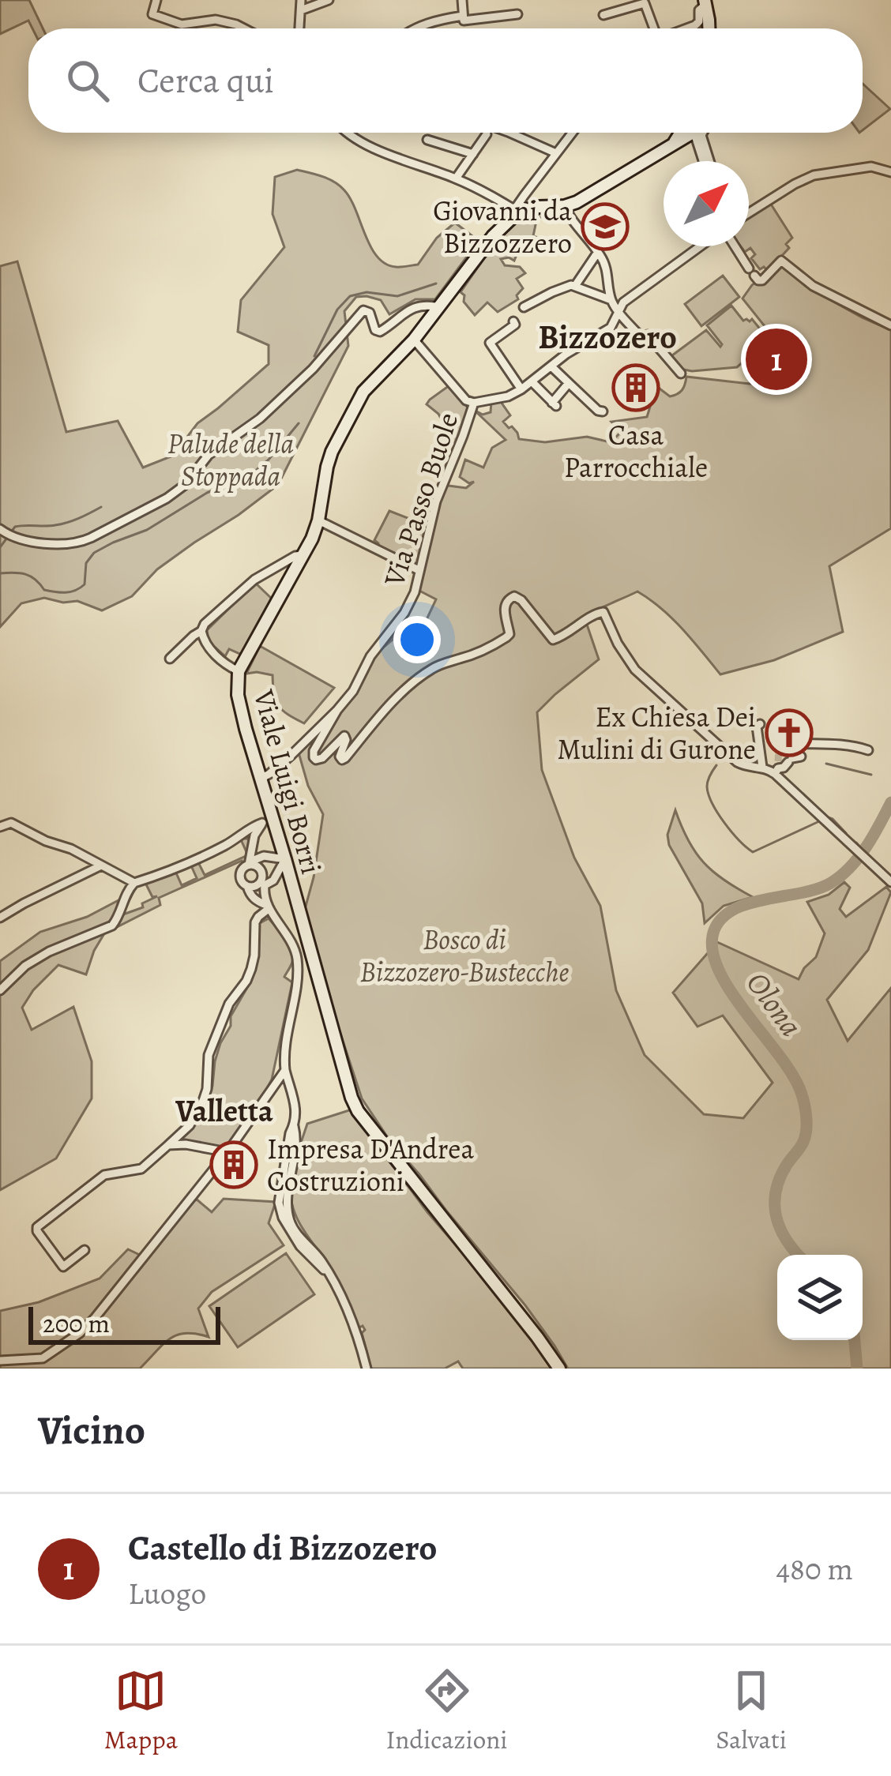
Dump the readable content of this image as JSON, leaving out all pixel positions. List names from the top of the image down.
{
  "streets": {
    "main road": ["Viale Luigi Borri"],
    "street": ["Via Passo Buole"]
  },
  "crossings": [
    ["Via Passo Buole", "Viale Luigi Borri"]
  ],
  "districts": ["Bizzozero", "Valletta"],
  "water": ["Olona"],
  "parks": ["Palude della Stoppada", "Bosco di Bizzozero-Bustecche"],
  "places": {
    "school or university": ["Giovanni da Bizzozzero"],
    "building": ["Casa Parrocchiale", "Impresa D'Andrea Costruzioni"],
    "church": ["Ex Chiesa Dei Mulini di Gurone"]
  },
  "scale_bar": "200 m",
  "north": "top right",
  "page": {
    "search": "Cerca qui",
    "pins": "1",
    "scale": "200 m",
    "heading": "Vicino",
    "list": [
      {
        "mark": "1",
        "name": "Castello di Bizzozero",
        "note": "Luogo",
        "value": "480 m"
      }
    ],
    "nav": ["Mappa", "Indicazioni", "Salvati"]
  }
}
